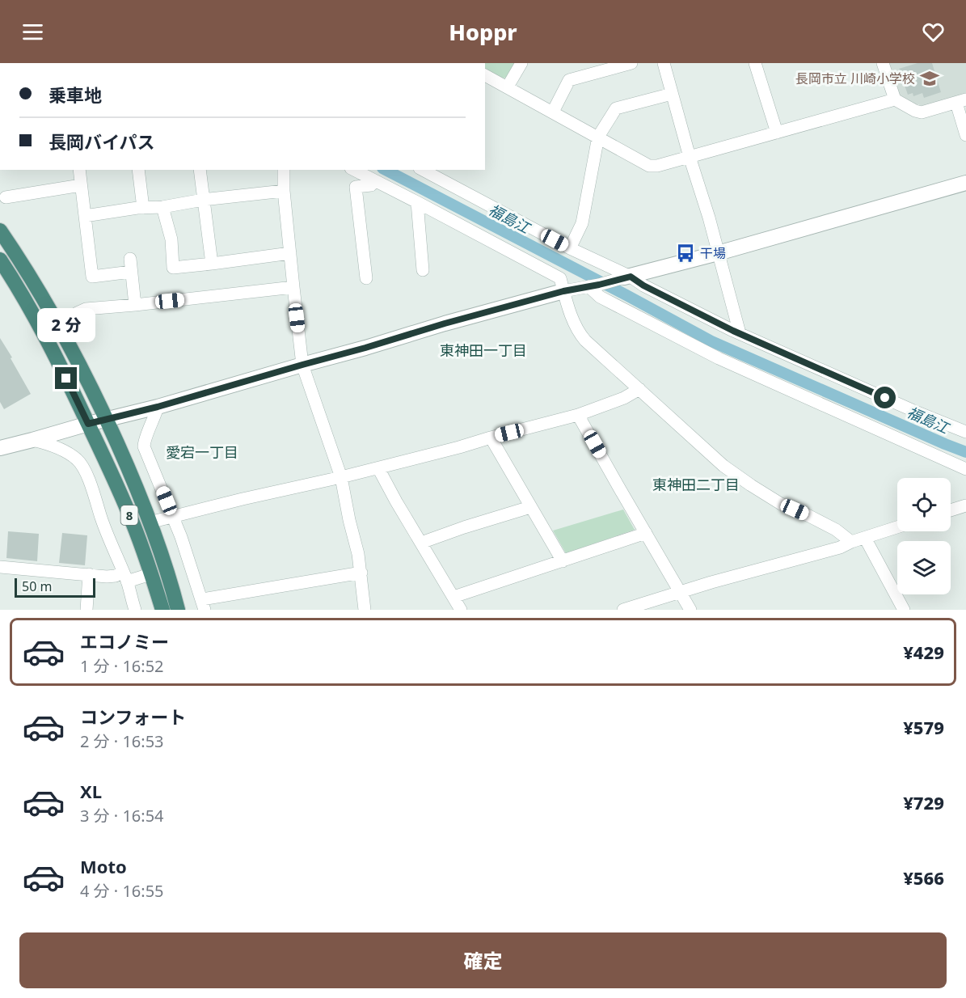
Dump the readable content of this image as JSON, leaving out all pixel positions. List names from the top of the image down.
{
  "streets": {
    "highway": ["8"]
  },
  "districts": ["東神田一丁目", "愛宕一丁目", "東神田二丁目"],
  "water": ["福島江"],
  "places": {
    "school or university": ["長岡市立 川崎小学校"],
    "bus stop": ["干場"]
  },
  "scale_bar": "50 m",
  "page": {
    "header": "Hoppr",
    "banner": ["乗車地", "長岡バイパス"],
    "bubble": "2 分",
    "scale": "50 m",
    "list": [
      {
        "name": "エコノミー",
        "note": "1 分 · 16:52",
        "value": "¥429"
      },
      {
        "name": "コンフォート",
        "note": "2 分 · 16:53",
        "value": "¥579"
      },
      {
        "name": "XL",
        "note": "3 分 · 16:54",
        "value": "¥729"
      },
      {
        "name": "Moto",
        "note": "4 分 · 16:55",
        "value": "¥566"
      }
    ],
    "buttons": "確定"
  }
}
